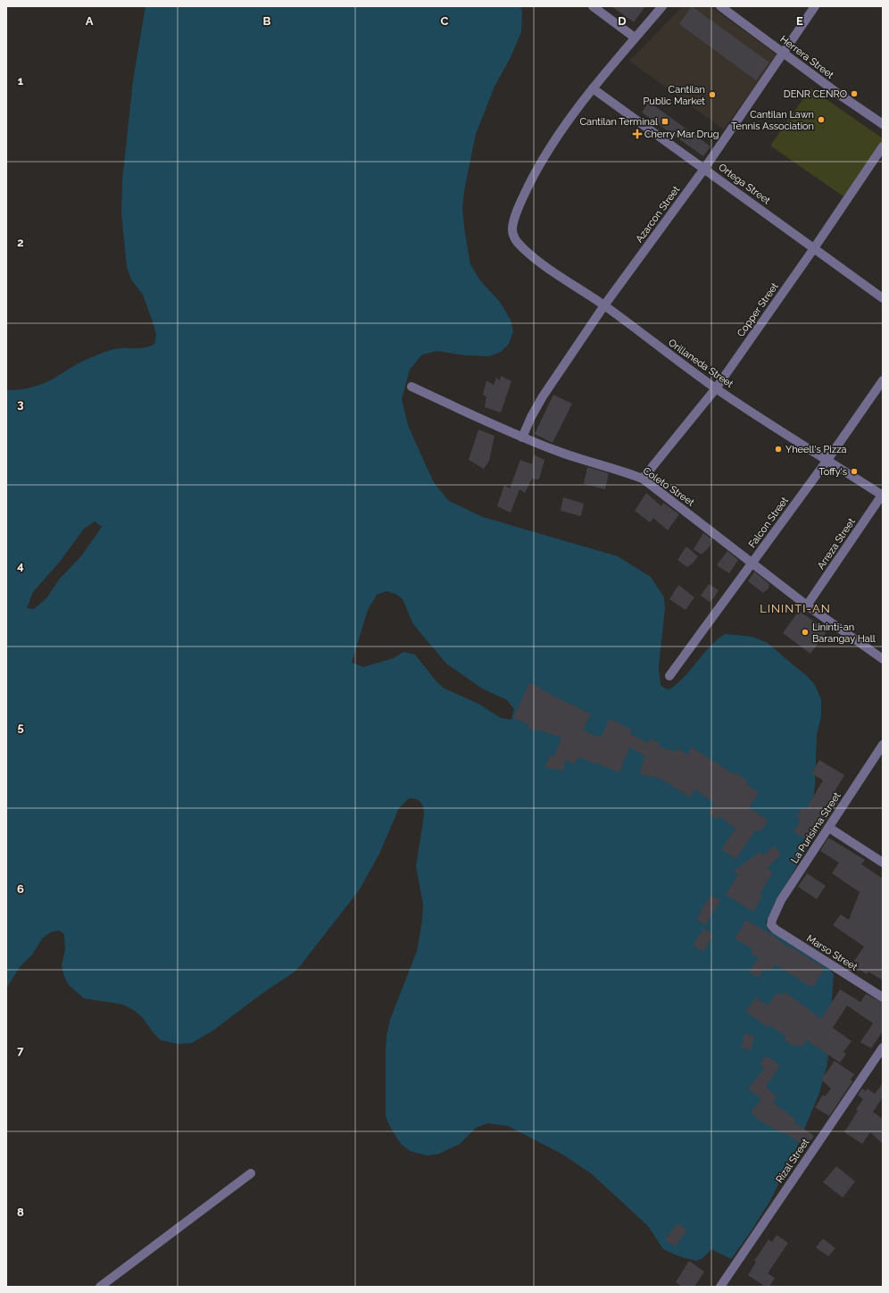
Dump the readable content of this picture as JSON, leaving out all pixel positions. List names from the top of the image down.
{
  "streets": {
    "street": [
      "Herrera Street",
      "Ortega Street",
      "Azarcon Street",
      "Copper Street",
      "Orillaneda Street",
      "Coleto Street",
      "Falcon Street",
      "Arreza Street",
      "La Purisima Street",
      "Marso Street",
      "Rizal Street"
    ]
  },
  "crossings": [
    ["Herrera Street", "Azarcon Street"],
    ["Ortega Street", "Azarcon Street"],
    ["Ortega Street", "Copper Street"],
    ["Ortega Street", "Orillaneda Street"],
    ["Azarcon Street", "Orillaneda Street"],
    ["Azarcon Street", "Coleto Street"],
    ["Copper Street", "Orillaneda Street"],
    ["Copper Street", "Coleto Street"],
    ["Orillaneda Street", "Falcon Street"],
    ["Orillaneda Street", "Arreza Street"],
    ["Coleto Street", "Falcon Street"],
    ["Coleto Street", "Arreza Street"],
    ["La Purisima Street", "Marso Street"]
  ],
  "districts": ["LININTI-AN"],
  "places": {
    "other": [
      "DENR CENRO",
      "Cantilan Public Market",
      "Cantilan Lawn Tennis Association",
      "Yheell's Pizza",
      "Toffy's",
      "Lininti-an Barangay Hall"
    ],
    "transit": ["Cantilan Terminal"],
    "health": ["Cherry Mar Drug"]
  },
  "grid": {
    "columns": [
      "A",
      "B",
      "C",
      "D",
      "E"
    ],
    "rows": [
      "1",
      "2",
      "3",
      "4",
      "5",
      "6",
      "7",
      "8"
    ]
  }
}
